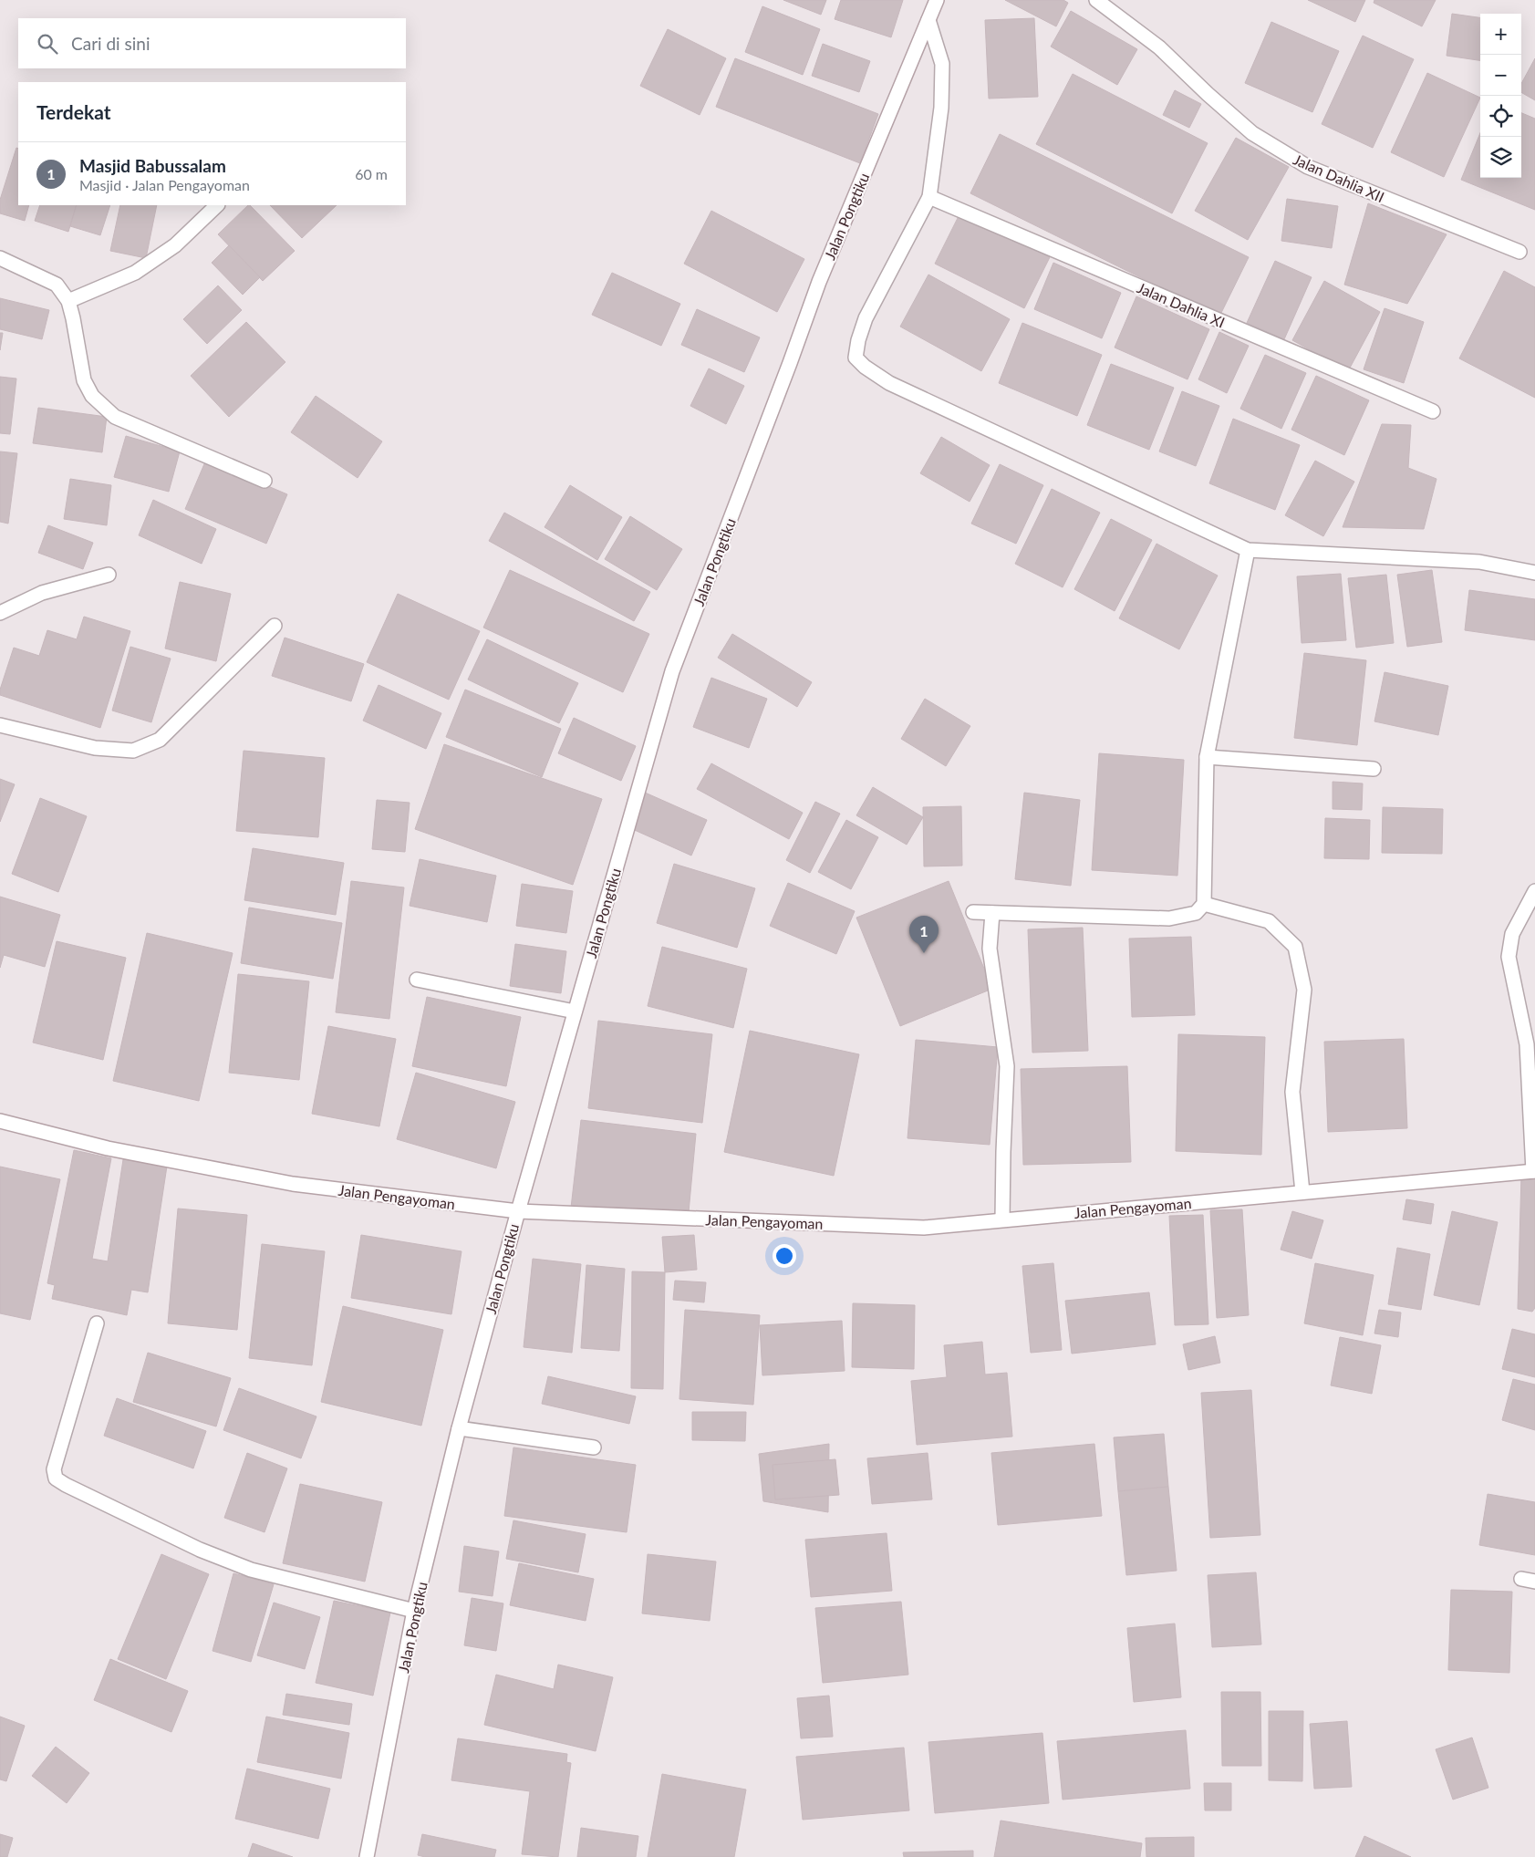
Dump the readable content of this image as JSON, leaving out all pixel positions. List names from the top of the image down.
{
  "streets": {
    "street": [
      "Jalan Dahlia XII",
      "Jalan Pongtiku",
      "Jalan Dahlia XI",
      "Jalan Pengayoman"
    ]
  },
  "crossings": [
    ["Jalan Pongtiku", "Jalan Pengayoman"]
  ],
  "page": {
    "map_buttons": ["+", "−"],
    "search": "Cari di sini",
    "heading": "Terdekat",
    "list": [
      {
        "mark": "1",
        "name": "Masjid Babussalam",
        "note": "Masjid · Jalan Pengayoman",
        "value": "60 m"
      }
    ],
    "pins": "1"
  }
}
